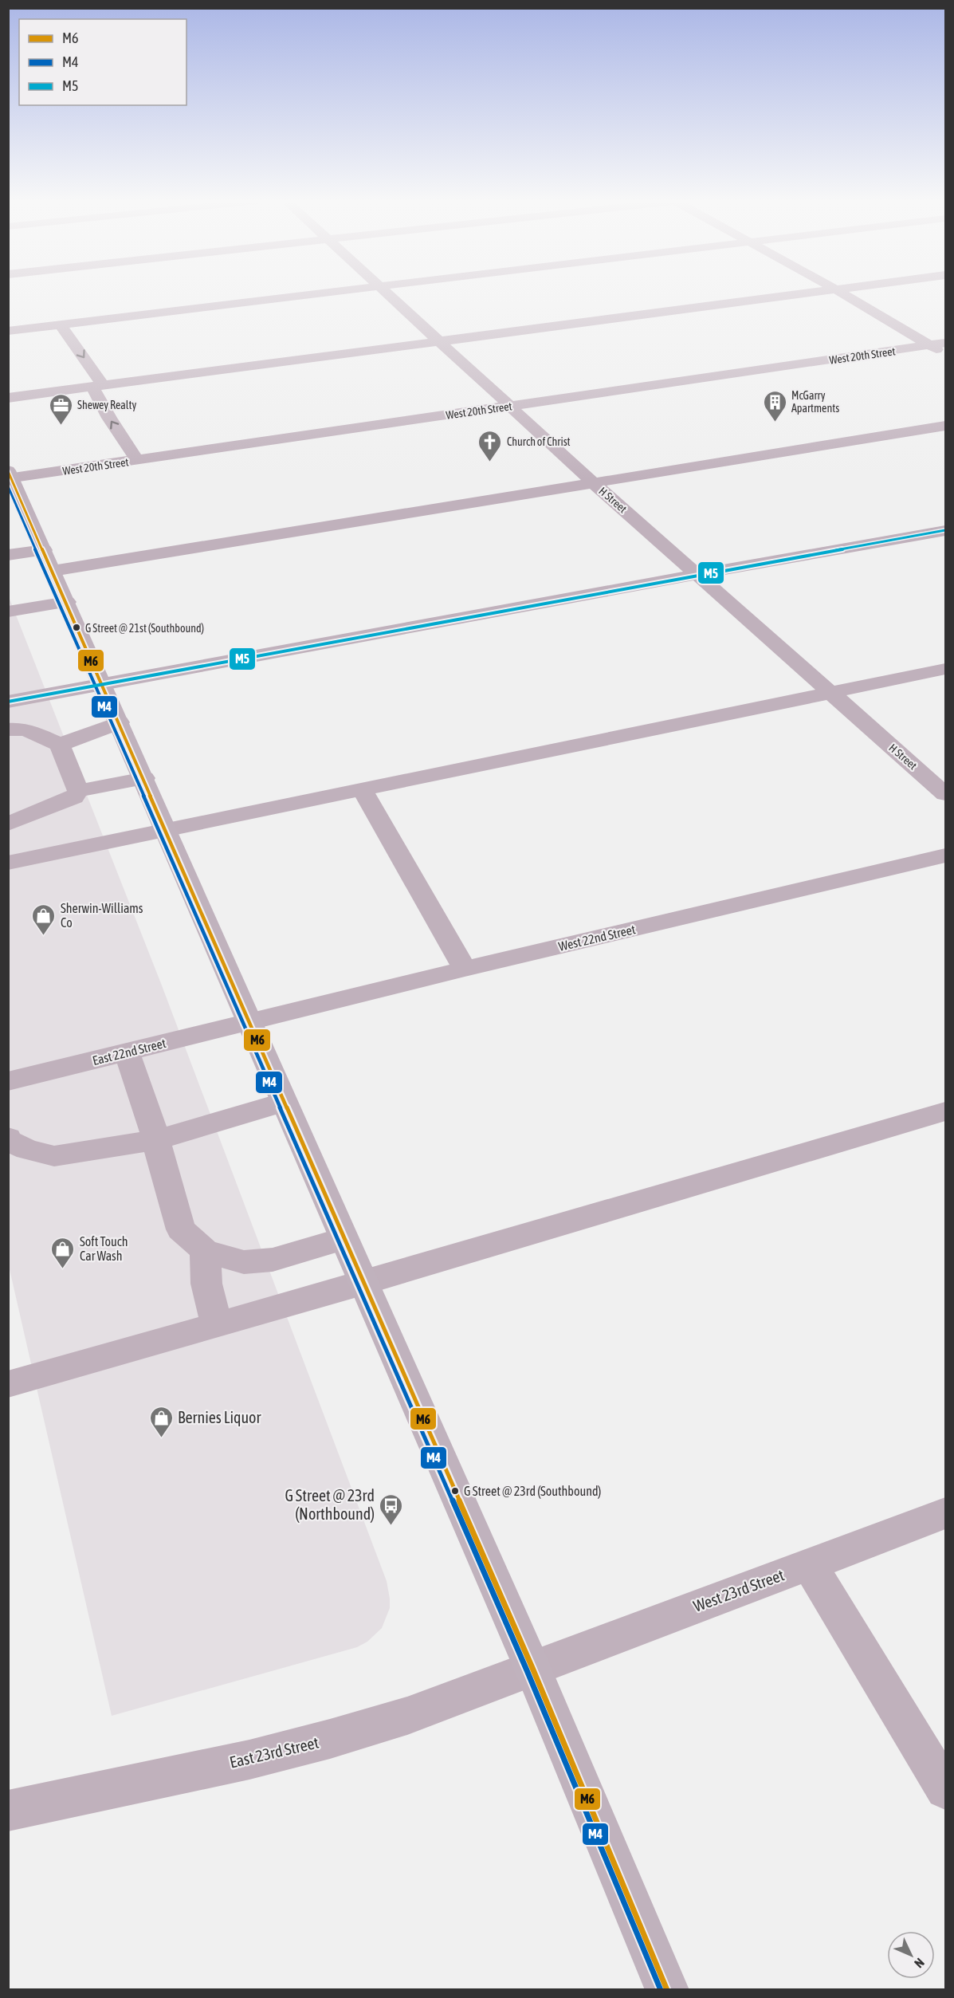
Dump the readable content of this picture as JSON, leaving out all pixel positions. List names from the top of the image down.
{
  "streets": {
    "street": [
      "West 20th Street",
      "H Street",
      "West 22nd Street",
      "East 22nd Street",
      "West 23rd Street",
      "East 23rd Street"
    ]
  },
  "crossings": [
    ["West 20th Street", "H Street"],
    ["West 22nd Street", "East 22nd Street"],
    ["West 23rd Street", "East 23rd Street"]
  ],
  "places": {
    "building": ["McGarry Apartments"],
    "office": ["Shewey Realty"],
    "church": ["Church of Christ"],
    "other": ["G Street @ 21st (Southbound)", "G Street @ 23rd (Southbound)"],
    "shop": ["Sherwin-Williams Co", "Soft Touch Car Wash", "Bernies Liquor"],
    "bus stop": ["G Street @ 23rd (Northbound)"]
  },
  "lines": ["transit line M6", "transit line M4", "transit line M5"],
  "legend": ["M6", "M4", "M5"],
  "north": "bottom right"
}
